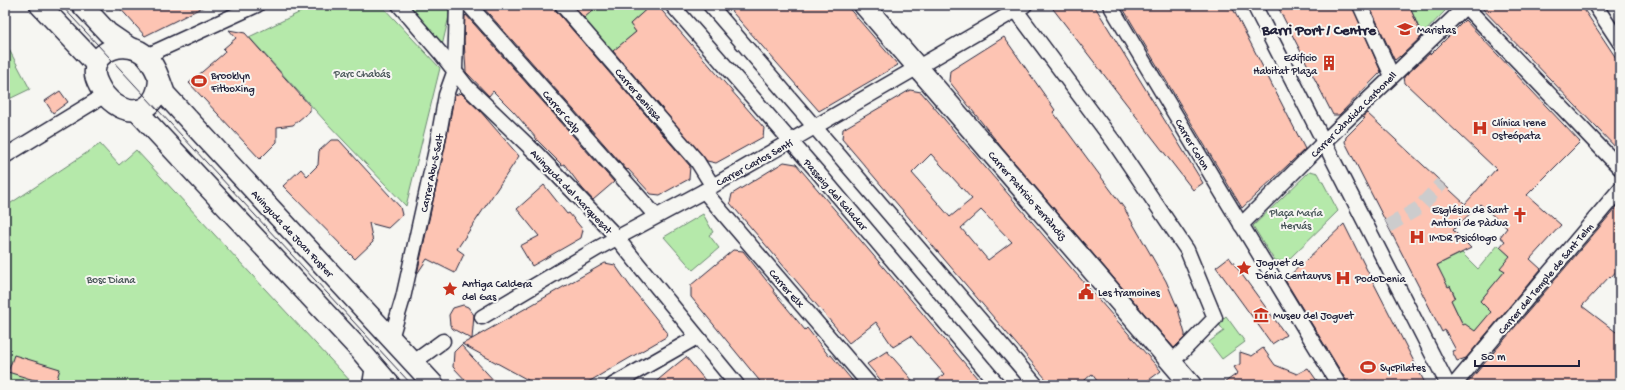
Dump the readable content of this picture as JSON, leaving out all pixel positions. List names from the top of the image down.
{
  "streets": {
    "main road": ["Carrer Patricio Ferràndiz", "Avinguda de Joan Fuster"],
    "street": [
      "Carrer Benissa",
      "Carrer Calp",
      "Carrer Càndida Carbonell",
      "Carrer Colon",
      "Carrer Carlos Sentí",
      "Carrer Abu-S-Salt",
      "Avinguda del Marquesat",
      "Passeig del Saladar",
      "Carrer del Temple de Sant Telm",
      "Carrer Elx"
    ]
  },
  "crossings": [
    ["Carrer Benissa", "Carrer Carlos Sentí"],
    ["Carrer Benissa", "Carrer Elx"],
    ["Carrer Calp", "Carrer Carlos Sentí"],
    ["Carrer Càndida Carbonell", "Carrer Colon"],
    ["Carrer Carlos Sentí", "Avinguda del Marquesat"],
    ["Carrer Carlos Sentí", "Passeig del Saladar"],
    ["Carrer Carlos Sentí", "Carrer Patricio Ferràndiz"],
    ["Carrer Carlos Sentí", "Carrer Elx"],
    ["Carrer Abu-S-Salt", "Avinguda del Marquesat"],
    ["Carrer Abu-S-Salt", "Avinguda de Joan Fuster"]
  ],
  "districts": ["Barri Port / Centre"],
  "parks": ["Parc Chabás", "Plaça María Hervás", "Bosc Diana"],
  "places": {
    "school or university": ["Maristas"],
    "building": ["Edificio Habitat Plaza"],
    "sports": ["Brooklyn Fitboxing", "SycPilates"],
    "hospital": ["Clínica Irene Osteópata", "IMDR Psicólogo", "PodoDenia"],
    "church": ["Església de Sant Antoni de Pàdua"],
    "place": ["Joguet de Dénia Centaurus", "Antiga Caldera del Gas"],
    "public building": ["Les tramoines"],
    "museum": ["Museu del Joguet"]
  },
  "scale_bar": "50 m"
}
